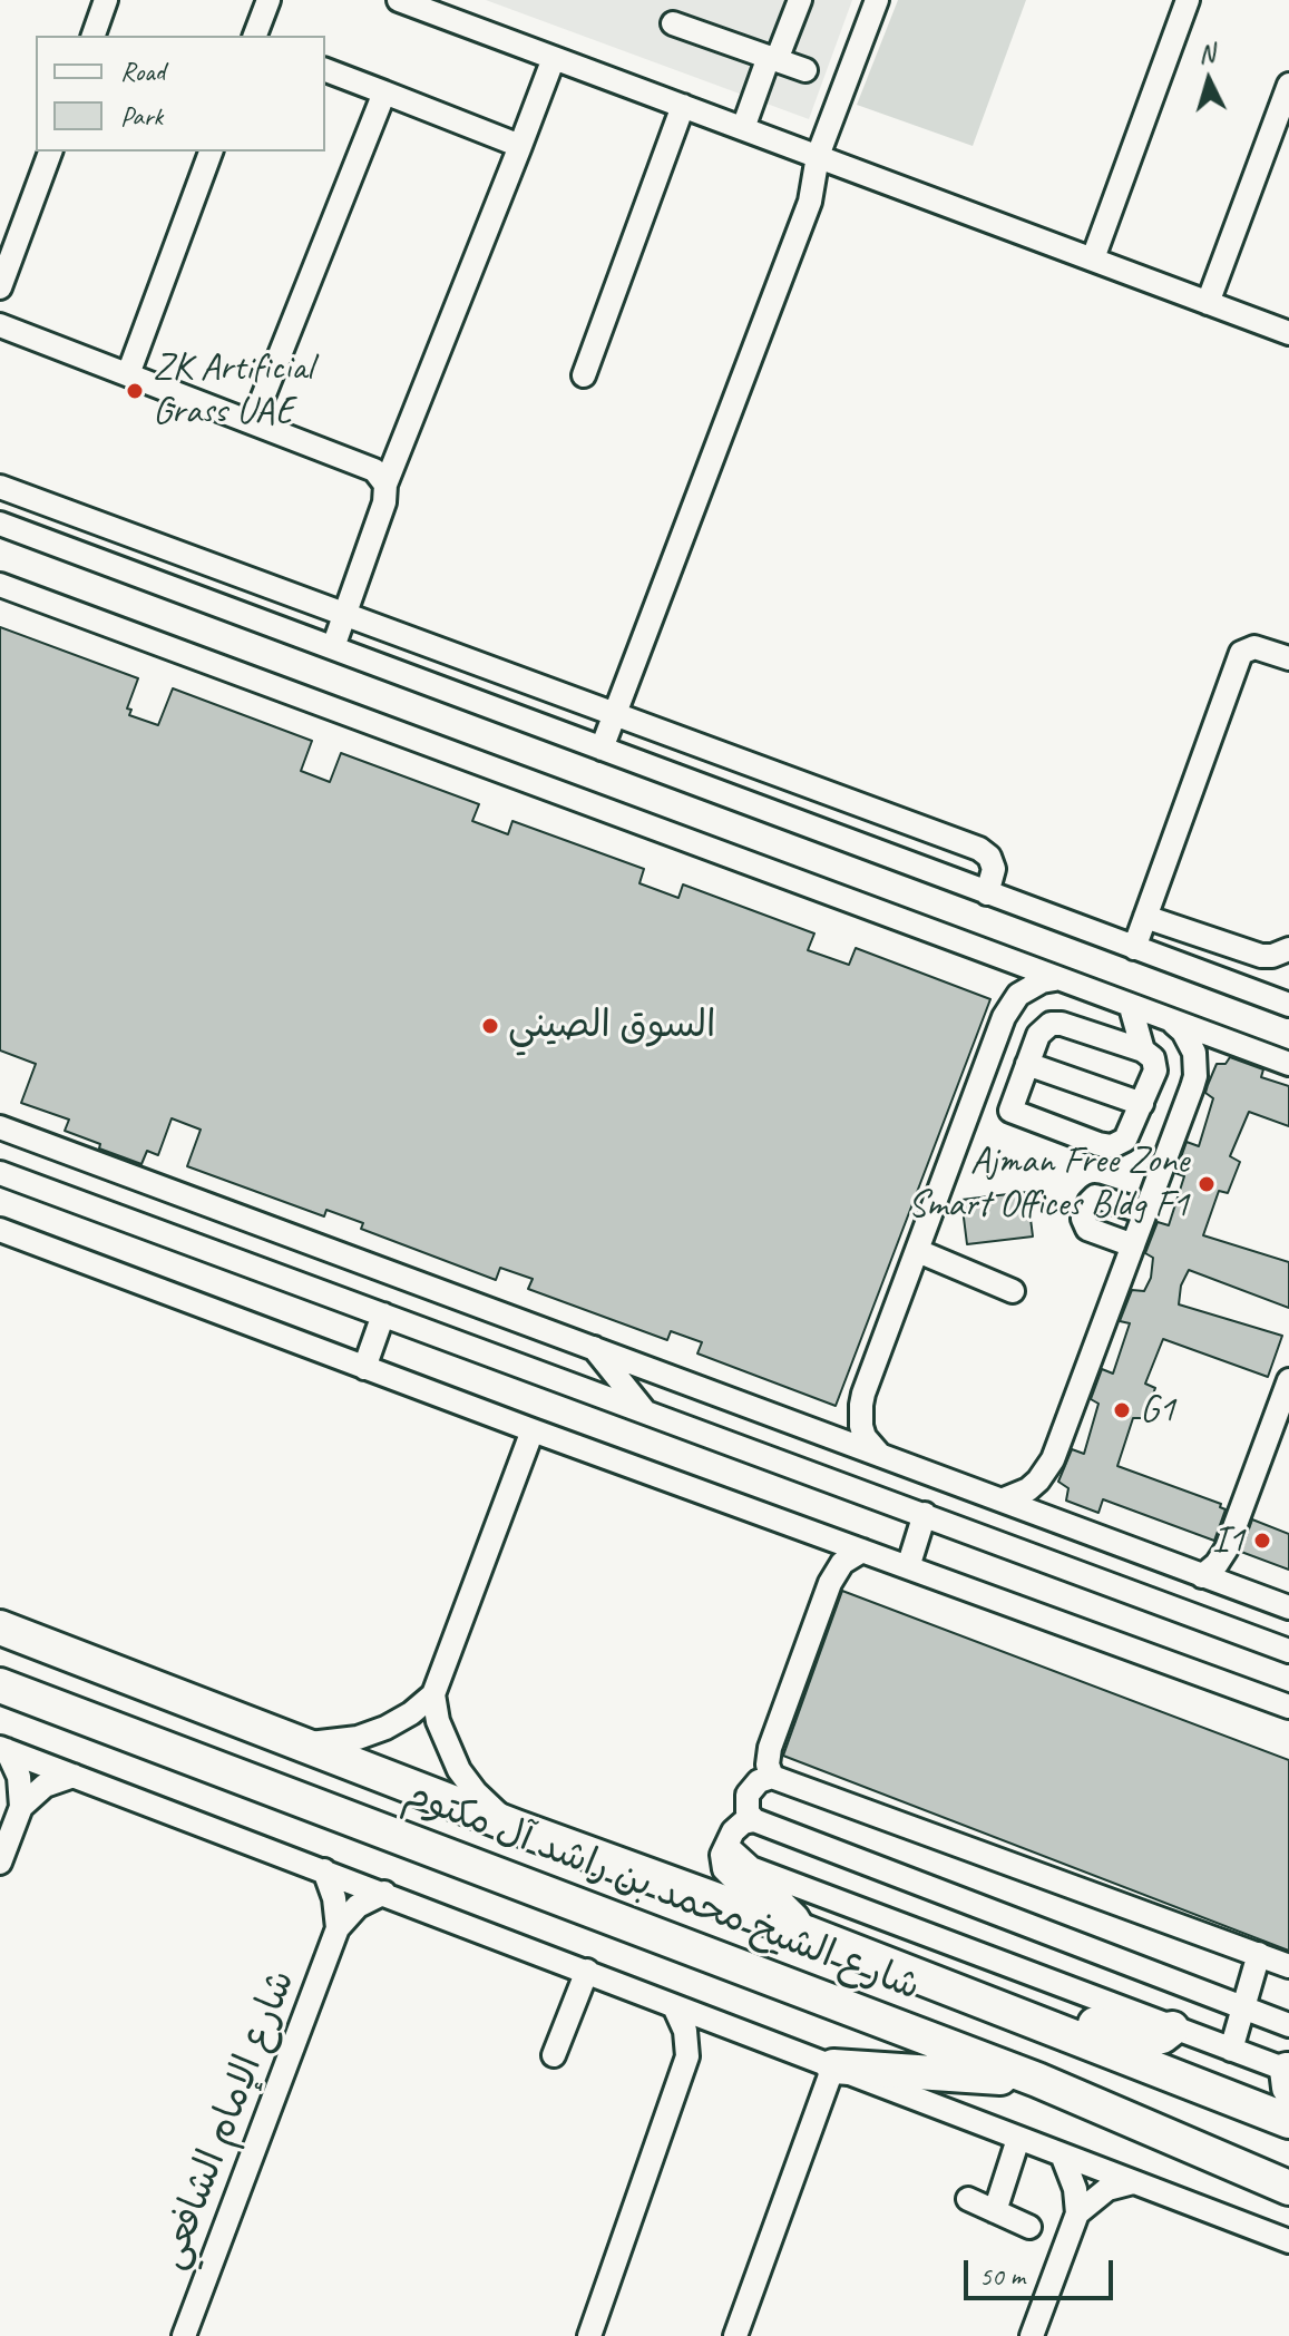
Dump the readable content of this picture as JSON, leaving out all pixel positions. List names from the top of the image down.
{
  "streets": {
    "highway": ["شارع الشيخ محمد بن راشد آل مكتوم"],
    "street": ["شارع الإمام الشافعي"]
  },
  "places": [
    "ZK Artificial Grass UAE",
    "السوق الصيني",
    "Ajman Free Zone Smart Offices Bldg F1",
    "G1",
    "I1"
  ],
  "legend": ["Road", "Park"],
  "scale_bar": "50 m",
  "north": "top"
}
